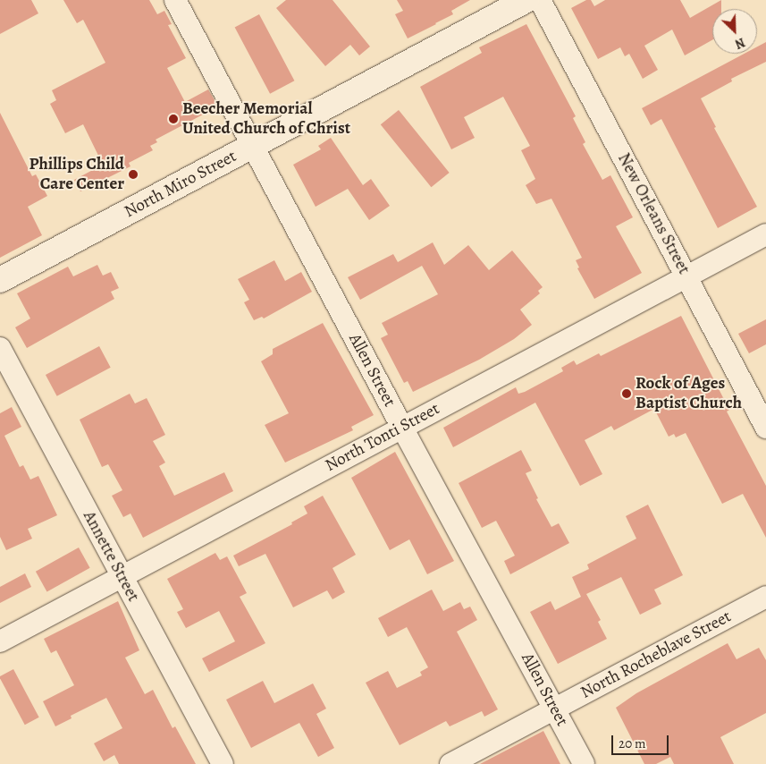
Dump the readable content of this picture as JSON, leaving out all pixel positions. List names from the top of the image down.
{
  "streets": {
    "street": [
      "North Miro Street",
      "New Orleans Street",
      "Allen Street",
      "North Tonti Street",
      "Annette Street",
      "North Rocheblave Street"
    ]
  },
  "crossings": [
    ["North Miro Street", "Allen Street"],
    ["New Orleans Street", "North Tonti Street"],
    ["Allen Street", "North Tonti Street"],
    ["Allen Street", "North Rocheblave Street"],
    ["North Tonti Street", "Annette Street"]
  ],
  "places": ["Beecher Memorial United Church of Christ", "Phillips Child Care Center", "Rock of Ages Baptist Church"],
  "scale_bar": "20 m",
  "north": "bottom right"
}
